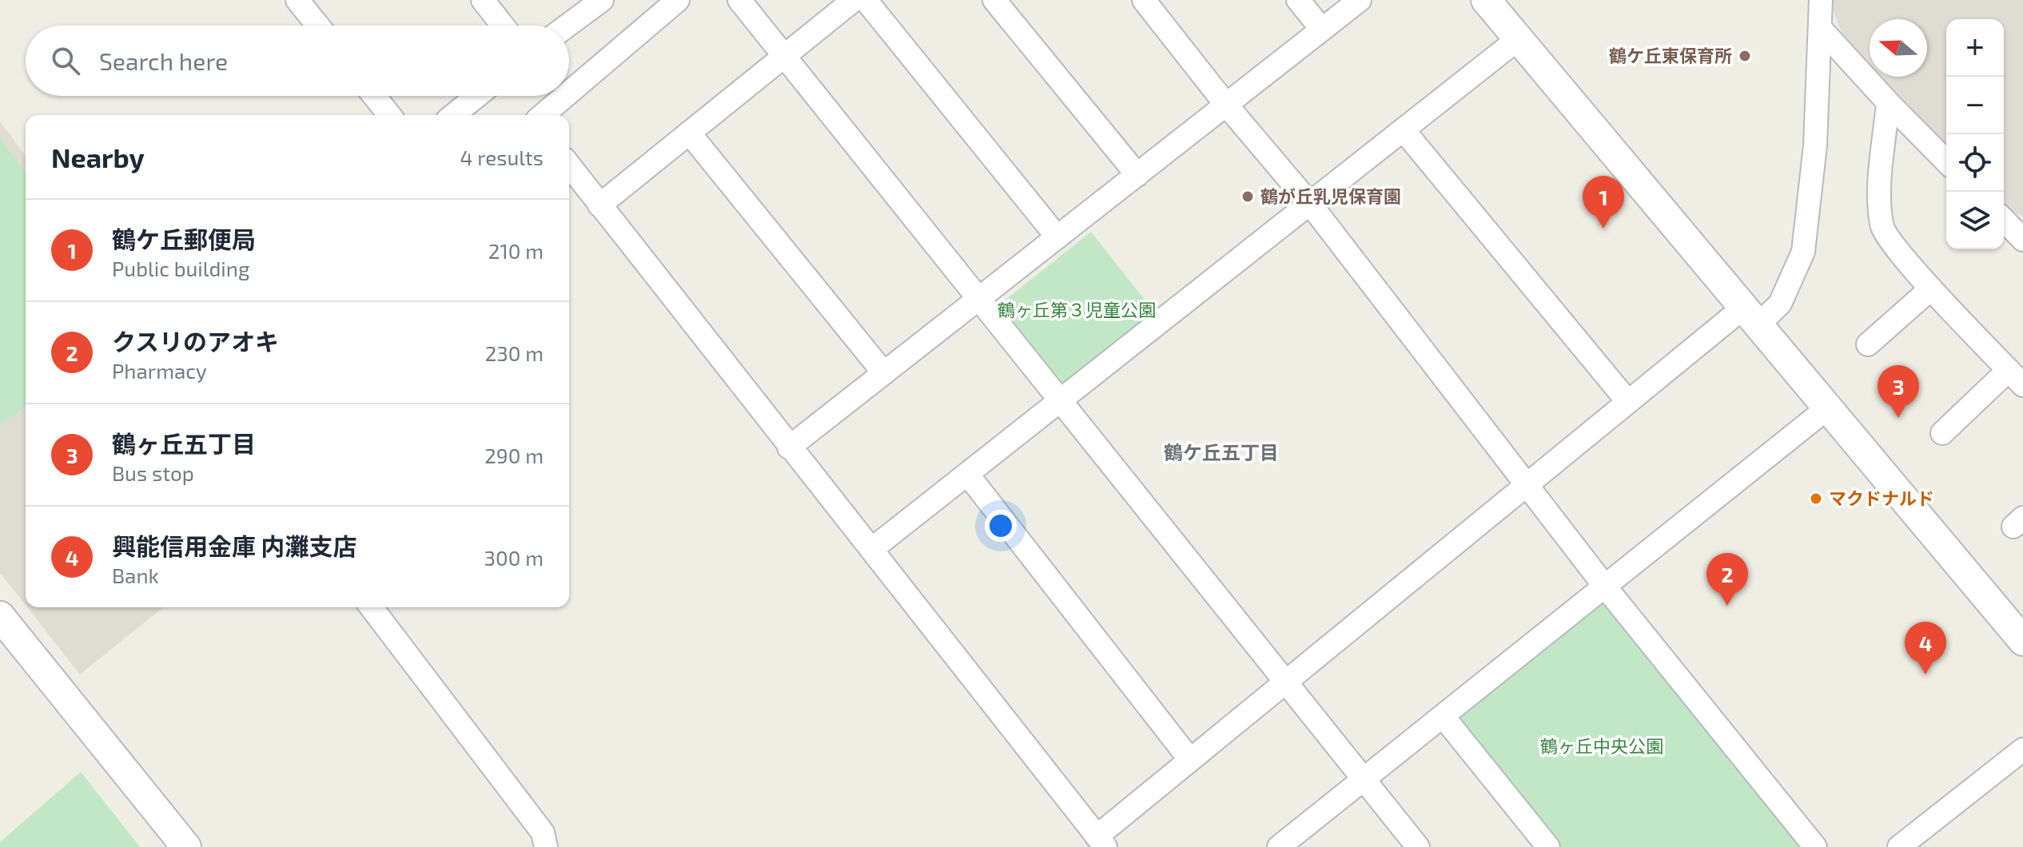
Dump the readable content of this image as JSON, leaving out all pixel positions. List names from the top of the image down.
{
  "districts": ["鶴ケ丘五丁目"],
  "parks": ["鶴ヶ丘第３児童公園", "鶴ヶ丘中央公園"],
  "places": ["鶴ケ丘東保育所", "鶴が丘乳児保育園", "マクドナルド"],
  "north": "left",
  "page": {
    "map_buttons": ["+", "−"],
    "search": "Search here",
    "heading": ["Nearby", "4 results"],
    "pins": [
      "1",
      "3",
      "2",
      "4"
    ],
    "list": [
      {
        "mark": "1",
        "name": "鶴ケ丘郵便局",
        "note": "Public building",
        "value": "210 m"
      },
      {
        "mark": "2",
        "name": "クスリのアオキ",
        "note": "Pharmacy",
        "value": "230 m"
      },
      {
        "mark": "3",
        "name": "鶴ヶ丘五丁目",
        "note": "Bus stop",
        "value": "290 m"
      },
      {
        "mark": "4",
        "name": "興能信用金庫 内灘支店",
        "note": "Bank",
        "value": "300 m"
      }
    ]
  }
}
